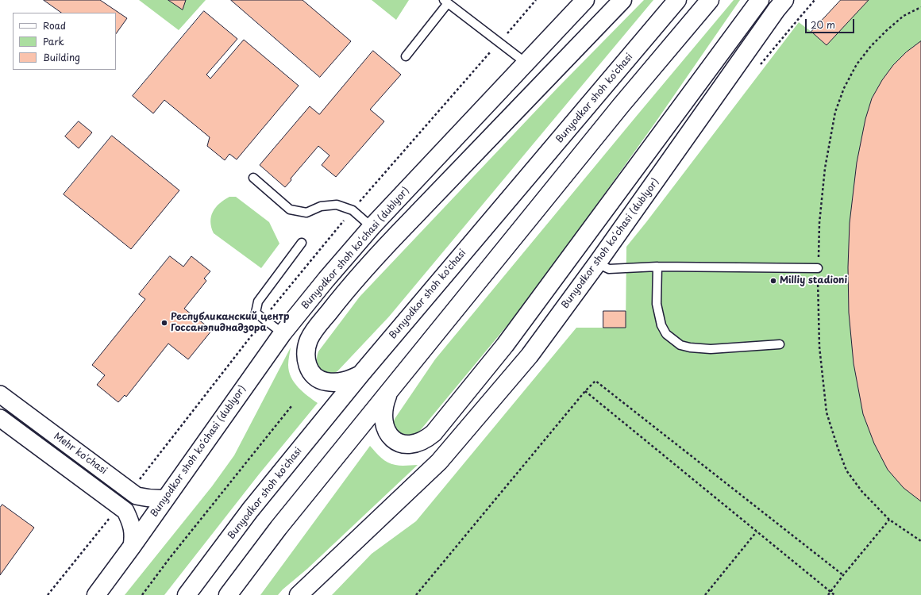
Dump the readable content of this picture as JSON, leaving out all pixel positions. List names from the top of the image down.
{
  "streets": {
    "main road": ["Bunyodkor shoh ko'chasi", "Bunyodkor shoh koʻchasi (dublyor)"],
    "street": ["Mehr ko'chasi"]
  },
  "crossings": [
    ["Bunyodkor shoh koʻchasi (dublyor)", "Mehr ko'chasi"]
  ],
  "places": ["Milliy stadioni", "Республиканский центр Госсанэпиднадзора"],
  "legend": ["Road", "Park", "Building"],
  "scale_bar": "20 m"
}
